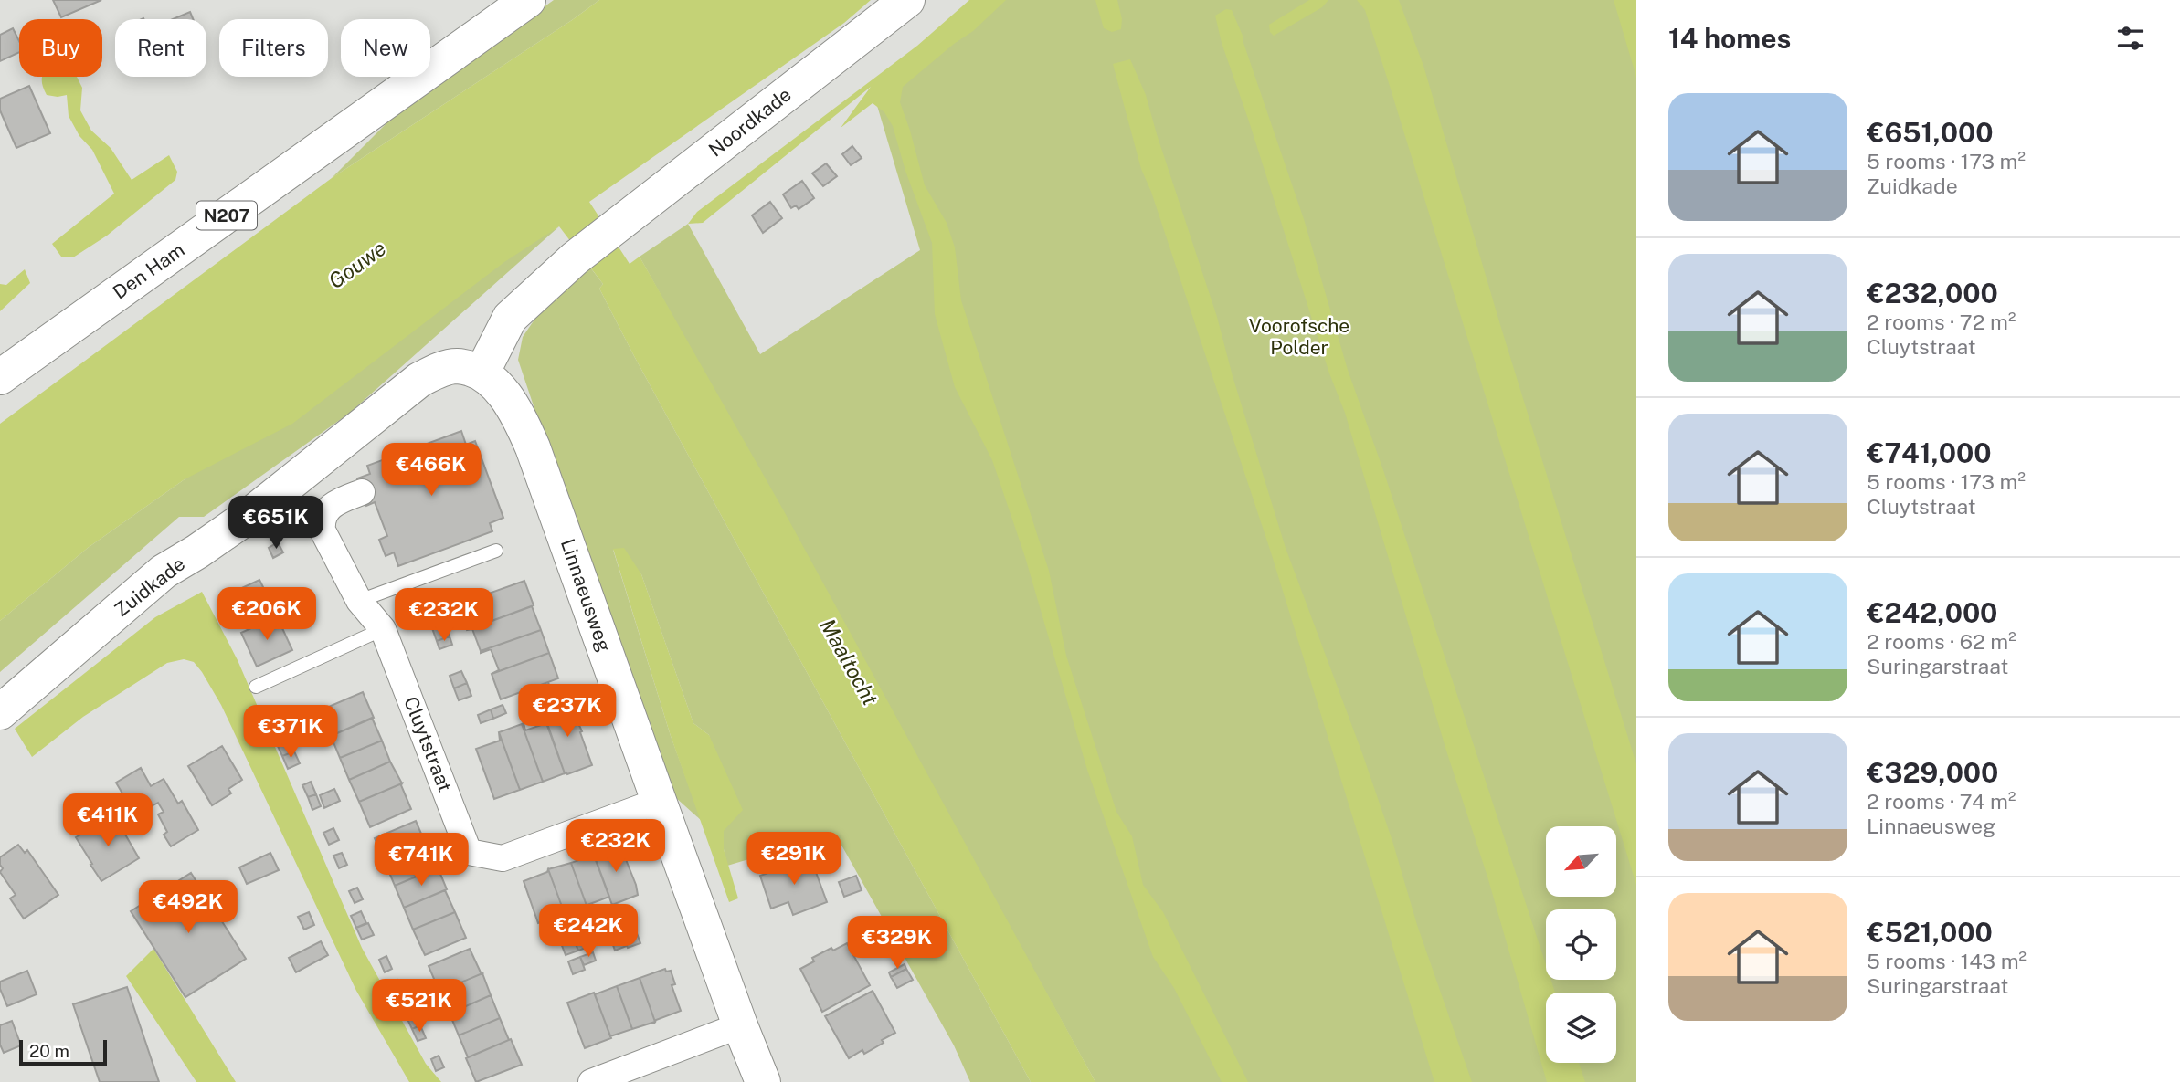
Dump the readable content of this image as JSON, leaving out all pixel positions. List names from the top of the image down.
{
  "streets": {
    "street": [
      "Noordkade",
      "N207",
      "Den Ham",
      "Zuidkade",
      "Linnaeusweg",
      "Cluytstraat"
    ]
  },
  "crossings": [
    ["Noordkade", "Zuidkade"],
    ["Noordkade", "Linnaeusweg"],
    ["Zuidkade", "Linnaeusweg"],
    ["Linnaeusweg", "Cluytstraat"]
  ],
  "water": ["Gouwe", "Maaltocht"],
  "parks": ["Voorofsche Polder"],
  "scale_bar": "20 m",
  "north": "bottom left",
  "page": {
    "heading": "14 homes",
    "chip": [
      "Buy",
      "Rent",
      "Filters",
      "New"
    ],
    "list": [
      {
        "name": "€651,000",
        "note": "5 rooms · 173 m² · Zuidkade"
      },
      {
        "name": "€232,000",
        "note": "2 rooms · 72 m² · Cluytstraat"
      },
      {
        "name": "€741,000",
        "note": "5 rooms · 173 m² · Cluytstraat"
      },
      {
        "name": "€242,000",
        "note": "2 rooms · 62 m² · Suringarstraat"
      },
      {
        "name": "€329,000",
        "note": "2 rooms · 74 m² · Linnaeusweg"
      },
      {
        "name": "€521,000",
        "note": "5 rooms · 143 m² · Suringarstraat"
      }
    ],
    "price": [
      "€466K",
      "€651K",
      "€206K",
      "€232K",
      "€237K",
      "€371K",
      "€411K",
      "€232K",
      "€291K",
      "€741K",
      "€492K",
      "€242K",
      "€329K",
      "€521K"
    ],
    "scale": "20 m"
  }
}
